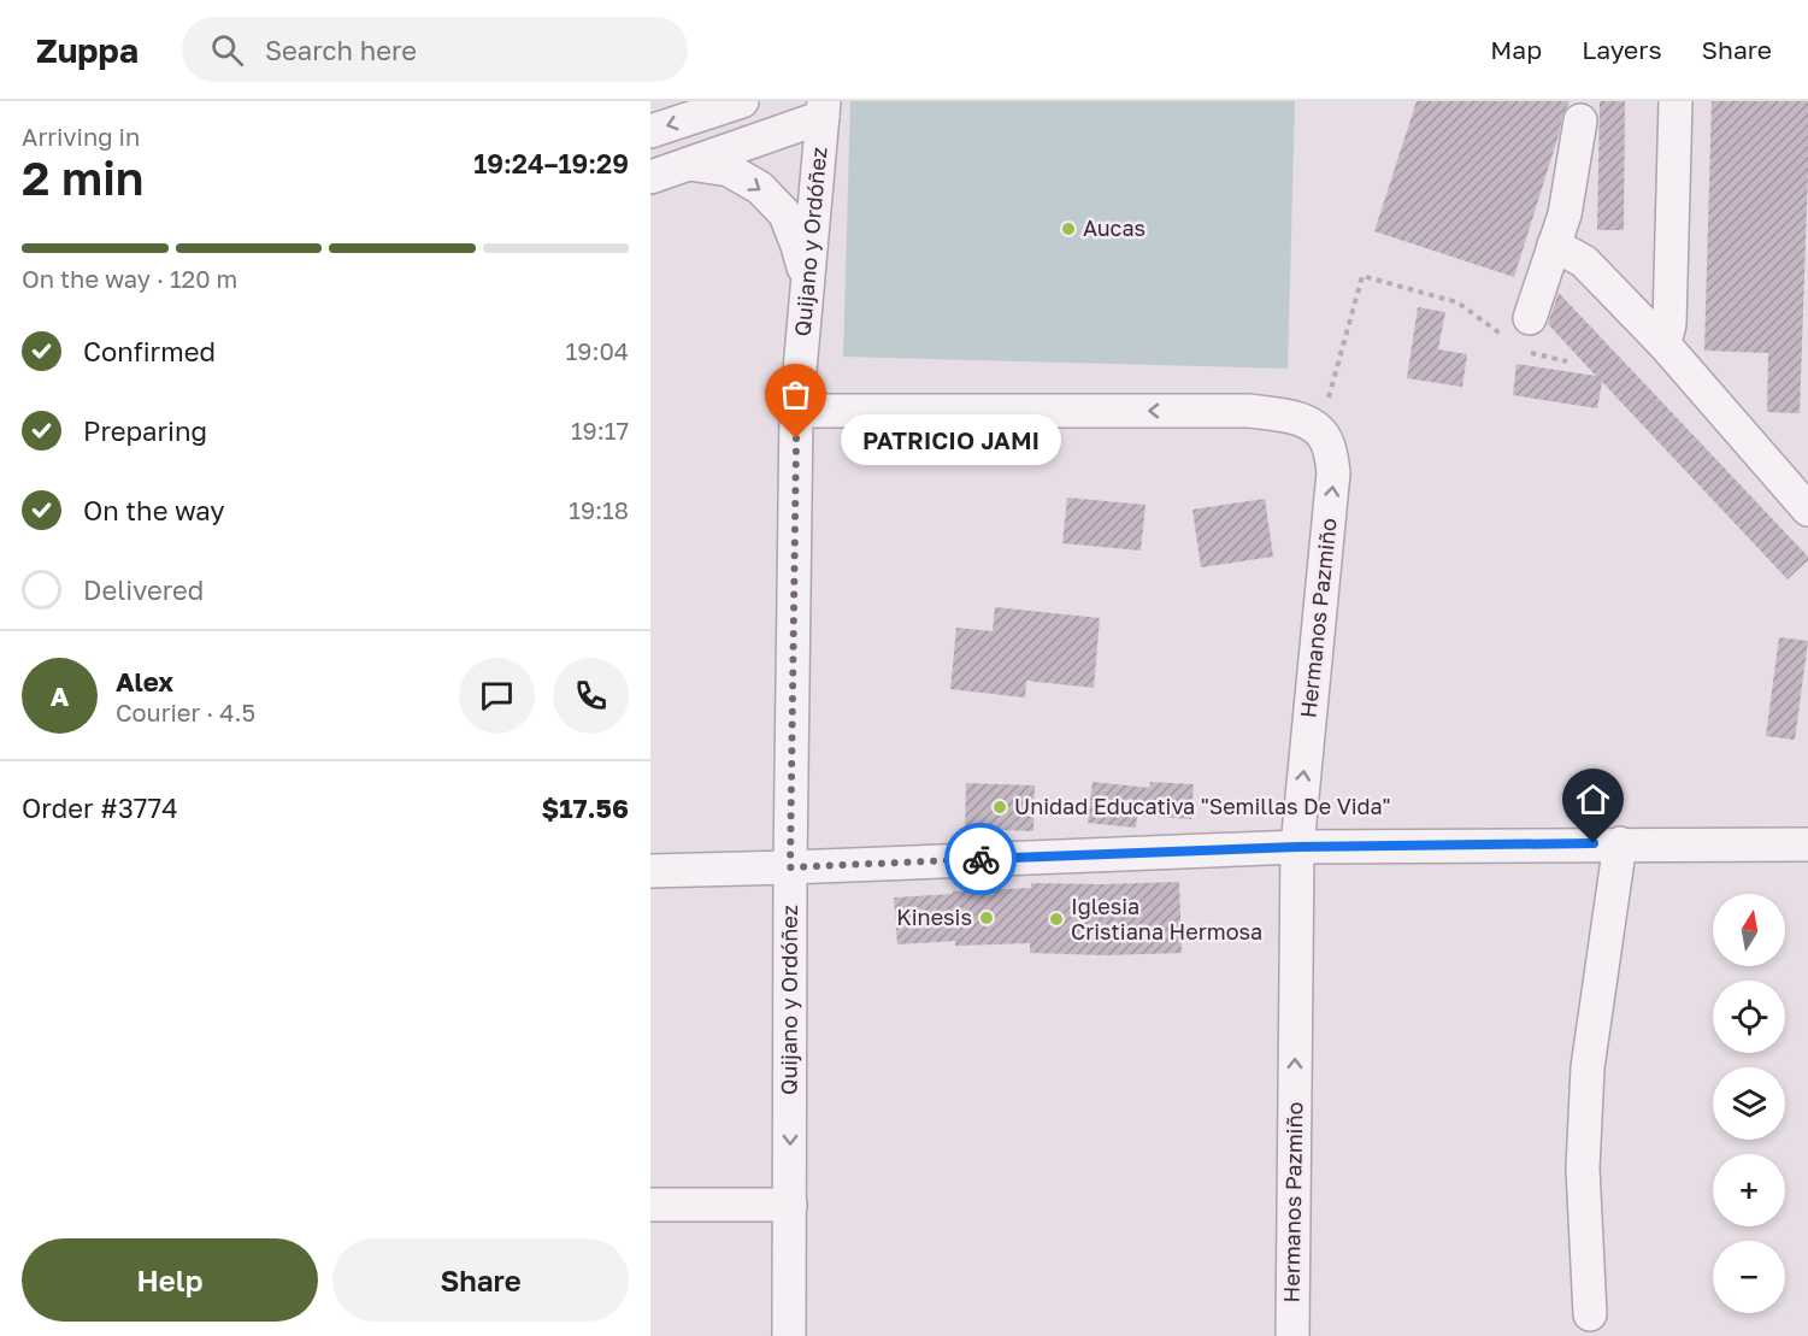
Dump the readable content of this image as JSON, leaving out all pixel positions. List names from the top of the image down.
{
  "streets": {
    "street": ["Quijano y Ordóñez", "Hermanos Pazmiño"]
  },
  "one_way": ["Hermanos Pazmiño"],
  "places": [
    "Aucas",
    "PATRICIO JAMI",
    "Unidad Educativa \"Semillas De Vida\"",
    "Kinesis",
    "Iglesia Cristiana Hermosa"
  ],
  "north": "top",
  "page": {
    "header": "Zuppa",
    "search": "Search here",
    "nav": ["Map", "Layers", "Share"],
    "heading": ["2 min", "Arriving in", "19:24–19:29"],
    "panel": [
      "Alex",
      "Courier · 4.5",
      "Order #3774",
      "$17.56"
    ],
    "bar": "On the way · 120 m",
    "list": [
      ["Confirmed", "19:04"],
      ["Preparing", "19:17"],
      ["On the way", "19:18"],
      "Delivered"
    ],
    "bubble": "PATRICIO JAMI",
    "round": "A",
    "map_buttons": ["+", "−"],
    "buttons": ["Help", "Share"]
  }
}
